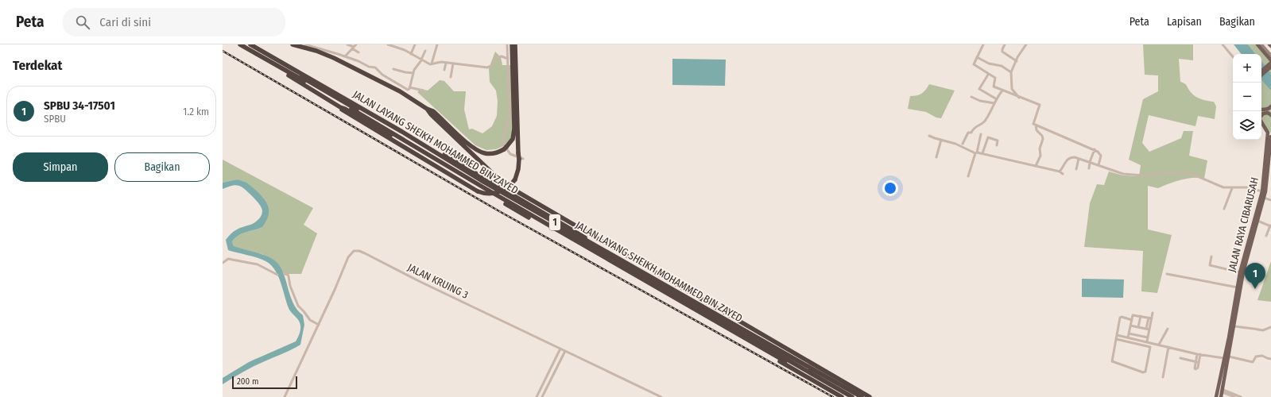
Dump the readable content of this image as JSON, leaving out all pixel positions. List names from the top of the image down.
{
  "streets": {
    "highway": ["JALAN LAYANG SHEIKH MOHAMMED BIN ZAYED", "1"],
    "main road": ["JALAN RAYA CIBARUSAH"],
    "street": ["JALAN KRUING 3"]
  },
  "crossings": [
    ["JALAN LAYANG SHEIKH MOHAMMED BIN ZAYED", "1"]
  ],
  "scale_bar": "200 m",
  "page": {
    "header": "Peta",
    "search": "Cari di sini",
    "nav": ["Peta", "Lapisan", "Bagikan"],
    "heading": "Terdekat",
    "map_buttons": ["+", "−"],
    "list": [
      {
        "mark": "1",
        "name": "SPBU 34-17501",
        "note": "SPBU",
        "value": "1.2 km"
      }
    ],
    "buttons": ["Simpan", "Bagikan"],
    "pins": "1",
    "scale": "200 m"
  }
}
